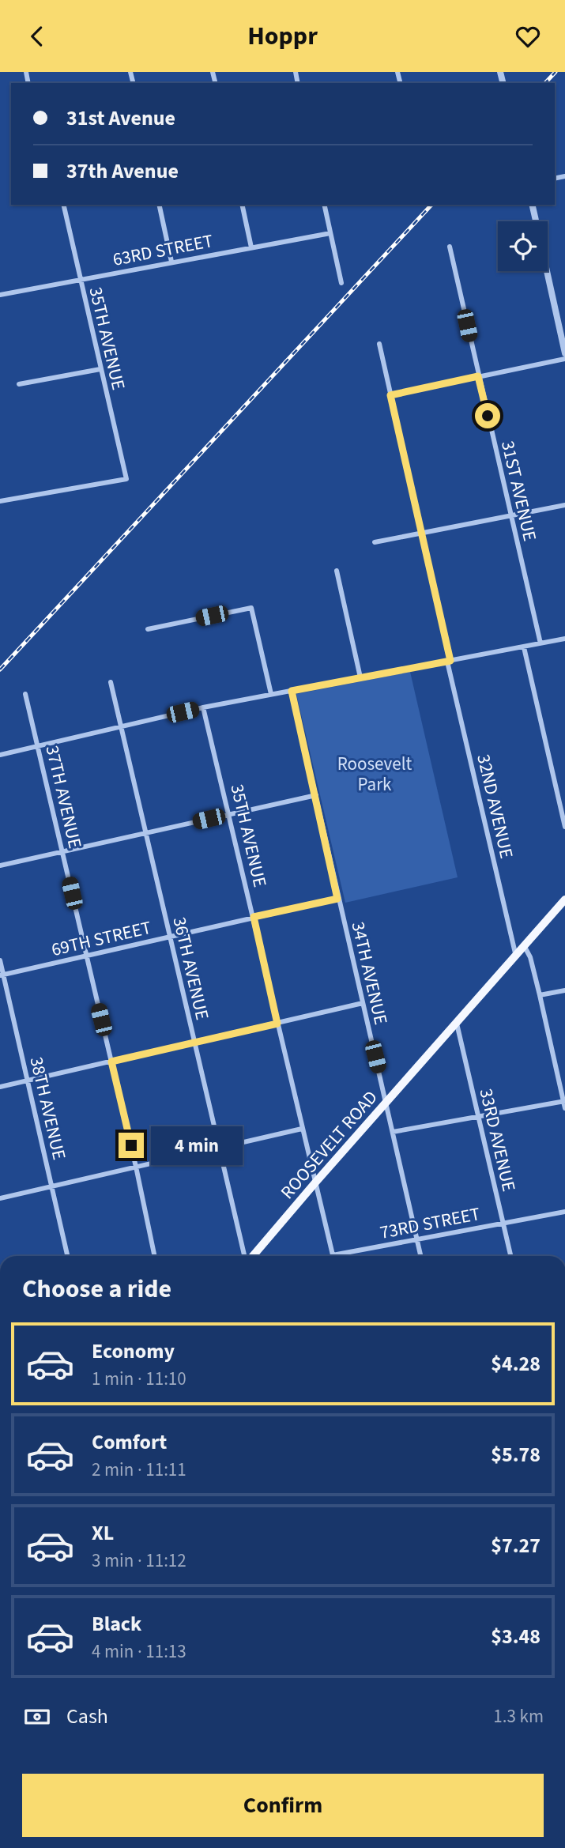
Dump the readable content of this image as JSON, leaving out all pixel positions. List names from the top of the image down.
{
  "streets": {
    "main road": ["ROOSEVELT ROAD"],
    "street": [
      "63RD STREET",
      "35TH AVENUE",
      "31ST AVENUE",
      "37TH AVENUE",
      "32ND AVENUE",
      "69TH STREET",
      "36TH AVENUE",
      "34TH AVENUE",
      "38TH AVENUE",
      "33RD AVENUE",
      "73RD STREET"
    ]
  },
  "crossings": [
    ["63RD STREET", "35TH AVENUE"],
    ["35TH AVENUE", "69TH STREET"],
    ["35TH AVENUE", "ROOSEVELT ROAD"],
    ["35TH AVENUE", "73RD STREET"],
    ["37TH AVENUE", "69TH STREET"],
    ["32ND AVENUE", "ROOSEVELT ROAD"],
    ["69TH STREET", "36TH AVENUE"],
    ["69TH STREET", "34TH AVENUE"],
    ["69TH STREET", "38TH AVENUE"],
    ["34TH AVENUE", "ROOSEVELT ROAD"],
    ["34TH AVENUE", "73RD STREET"],
    ["33RD AVENUE", "ROOSEVELT ROAD"],
    ["33RD AVENUE", "73RD STREET"]
  ],
  "parks": ["Roosevelt Park"],
  "page": {
    "header": "Hoppr",
    "banner": ["31st Avenue", "37th Avenue"],
    "bubble": "4 min",
    "heading": "Choose a ride",
    "list": [
      {
        "name": "Economy",
        "note": "1 min · 11:10",
        "value": "$4.28"
      },
      {
        "name": "Comfort",
        "note": "2 min · 11:11",
        "value": "$5.78"
      },
      {
        "name": "XL",
        "note": "3 min · 11:12",
        "value": "$7.27"
      },
      {
        "name": "Black",
        "note": "4 min · 11:13",
        "value": "$3.48"
      }
    ],
    "pay": ["Cash", "1.3 km"],
    "buttons": "Confirm"
  }
}
